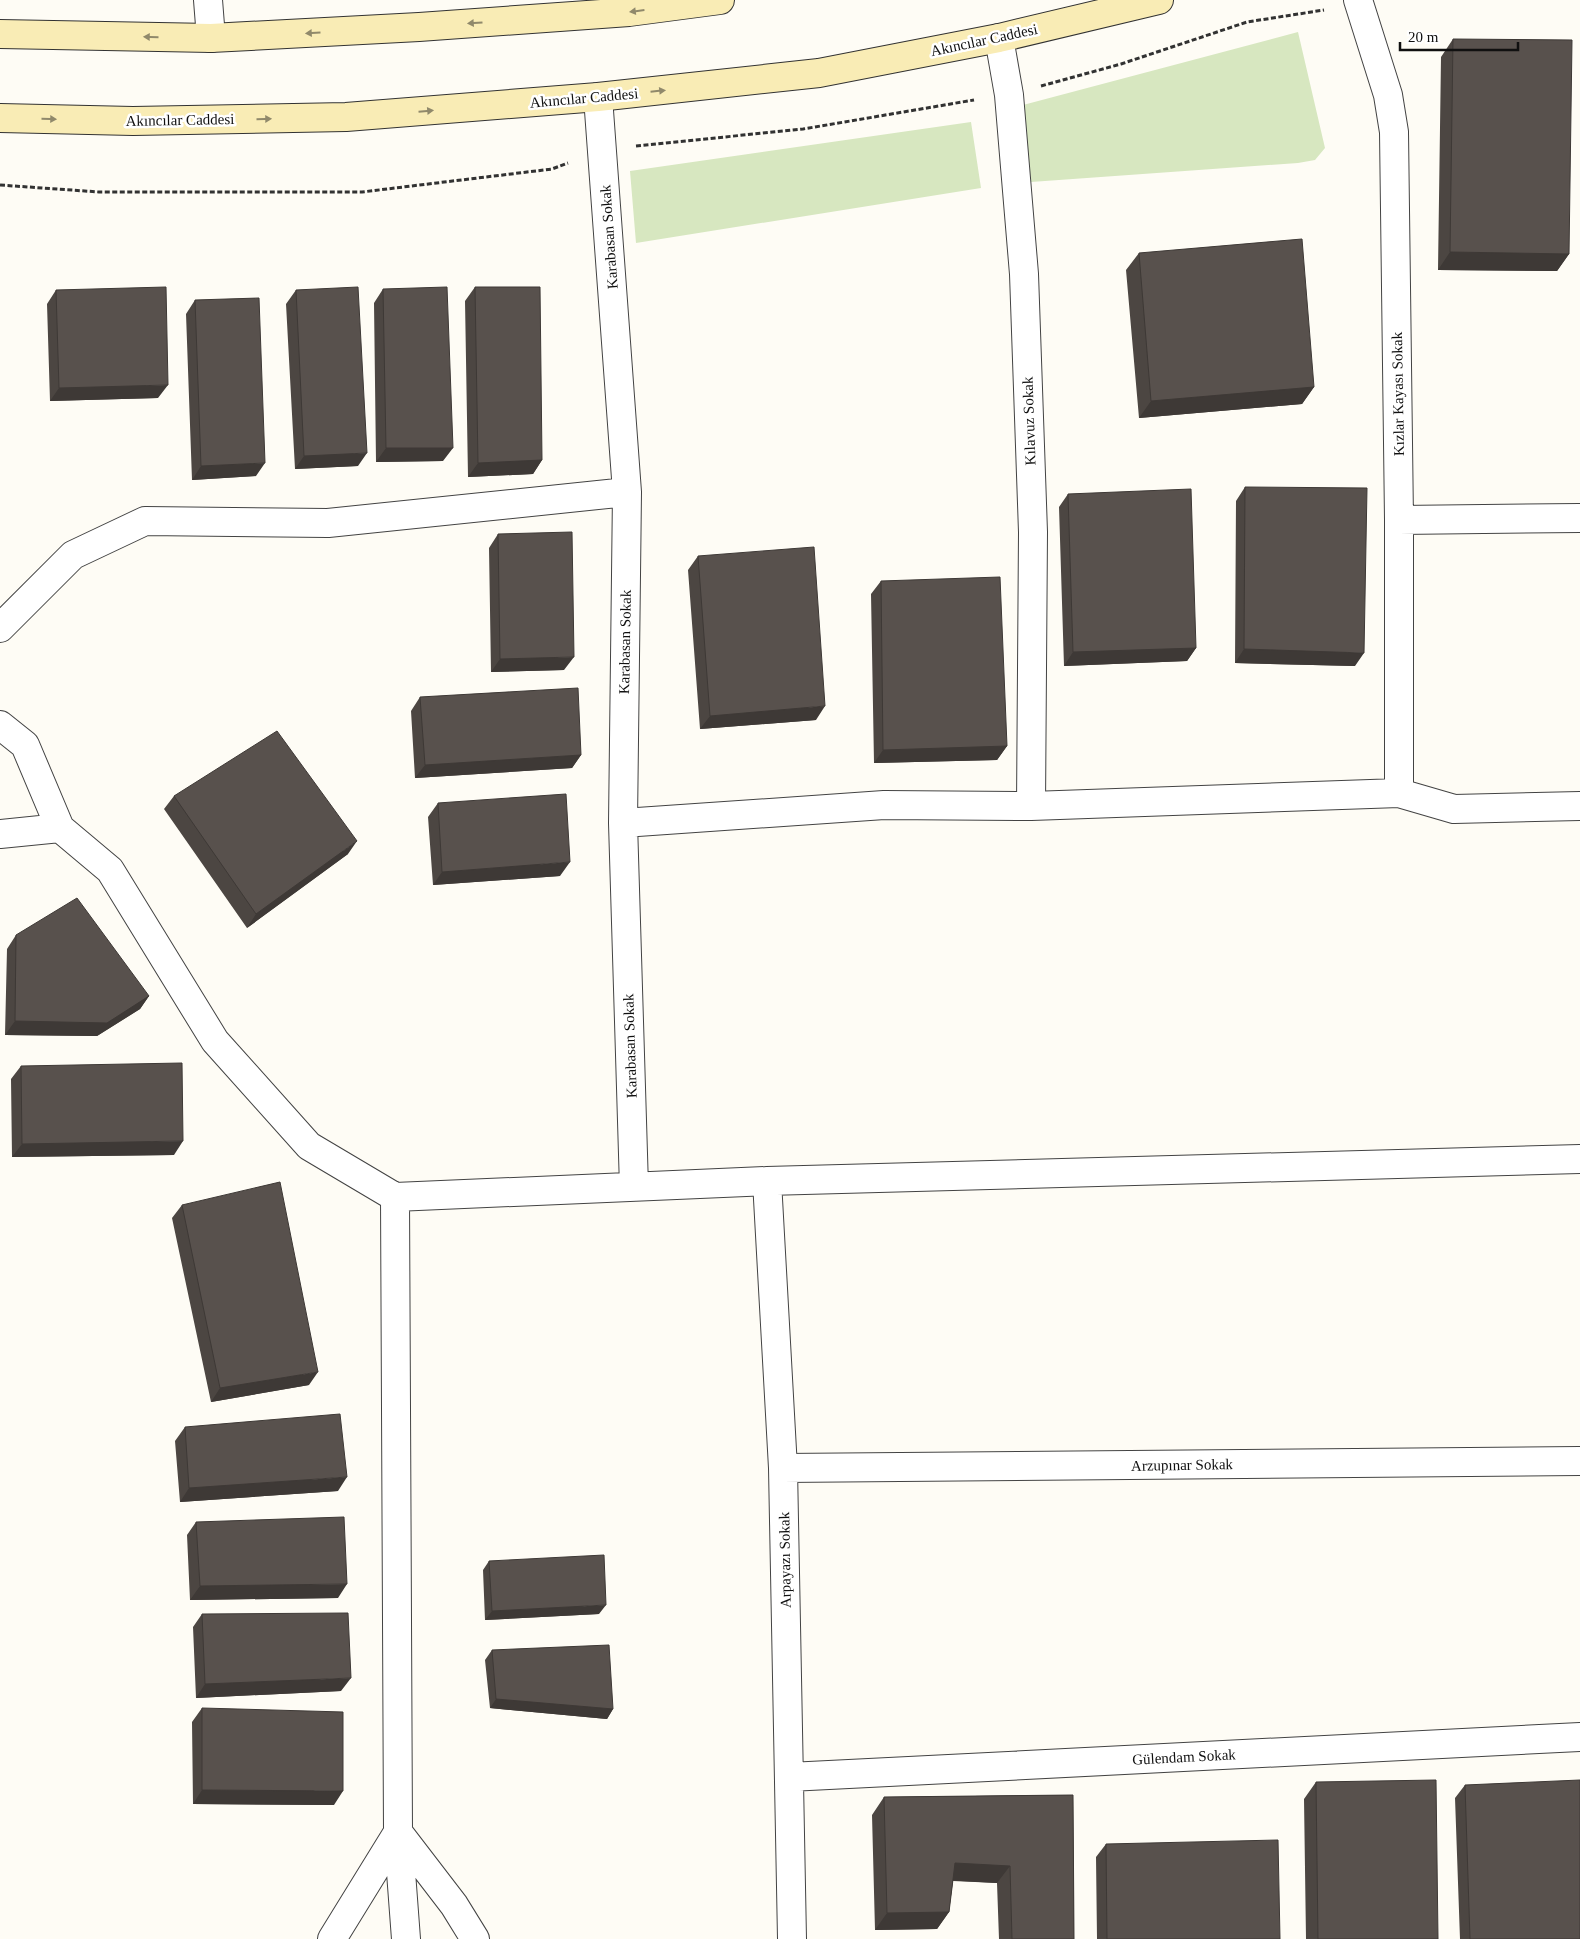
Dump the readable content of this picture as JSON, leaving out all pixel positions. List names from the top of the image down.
{
  "streets": {
    "main road": ["Akıncılar Caddesi"],
    "street": [
      "Karabasan Sokak",
      "Kızlar Kayası Sokak",
      "Kılavuz Sokak",
      "Arzupınar Sokak",
      "Arpayazı Sokak",
      "Gülendam Sokak"
    ]
  },
  "crossings": [
    ["Akıncılar Caddesi", "Karabasan Sokak"],
    ["Akıncılar Caddesi", "Kılavuz Sokak"],
    ["Arzupınar Sokak", "Arpayazı Sokak"],
    ["Arpayazı Sokak", "Gülendam Sokak"]
  ],
  "scale_bar": "20 m"
}
